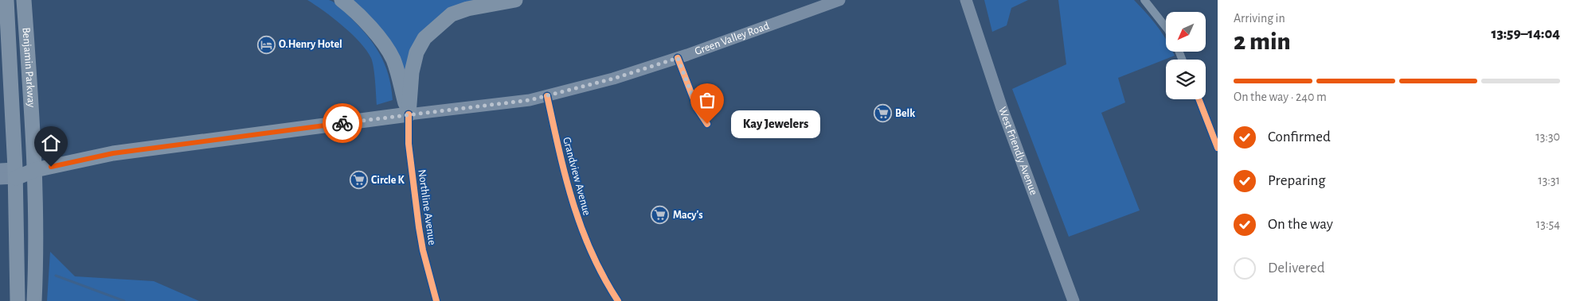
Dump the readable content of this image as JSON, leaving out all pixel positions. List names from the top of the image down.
{
  "streets": {
    "highway": ["Green Valley Road", "Benjamin Parkway"],
    "main road": ["West Friendly Avenue"],
    "street": ["Grandview Avenue", "Northline Avenue"]
  },
  "crossings": [
    ["Green Valley Road", "Benjamin Parkway"],
    ["Green Valley Road", "Grandview Avenue"],
    ["Green Valley Road", "Northline Avenue"]
  ],
  "places": {
    "hotel": ["O.Henry Hotel"],
    "supermarket": ["Belk", "Circle K", "Macy's"],
    "other": ["Kay Jewelers"]
  },
  "north": "bottom left",
  "page": {
    "heading": ["2 min", "Arriving in", "13:59–14:04"],
    "bar": "On the way · 240 m",
    "bubble": "Kay Jewelers",
    "list": [
      ["Confirmed", "13:30"],
      ["Preparing", "13:31"],
      ["On the way", "13:54"],
      "Delivered"
    ]
  }
}
